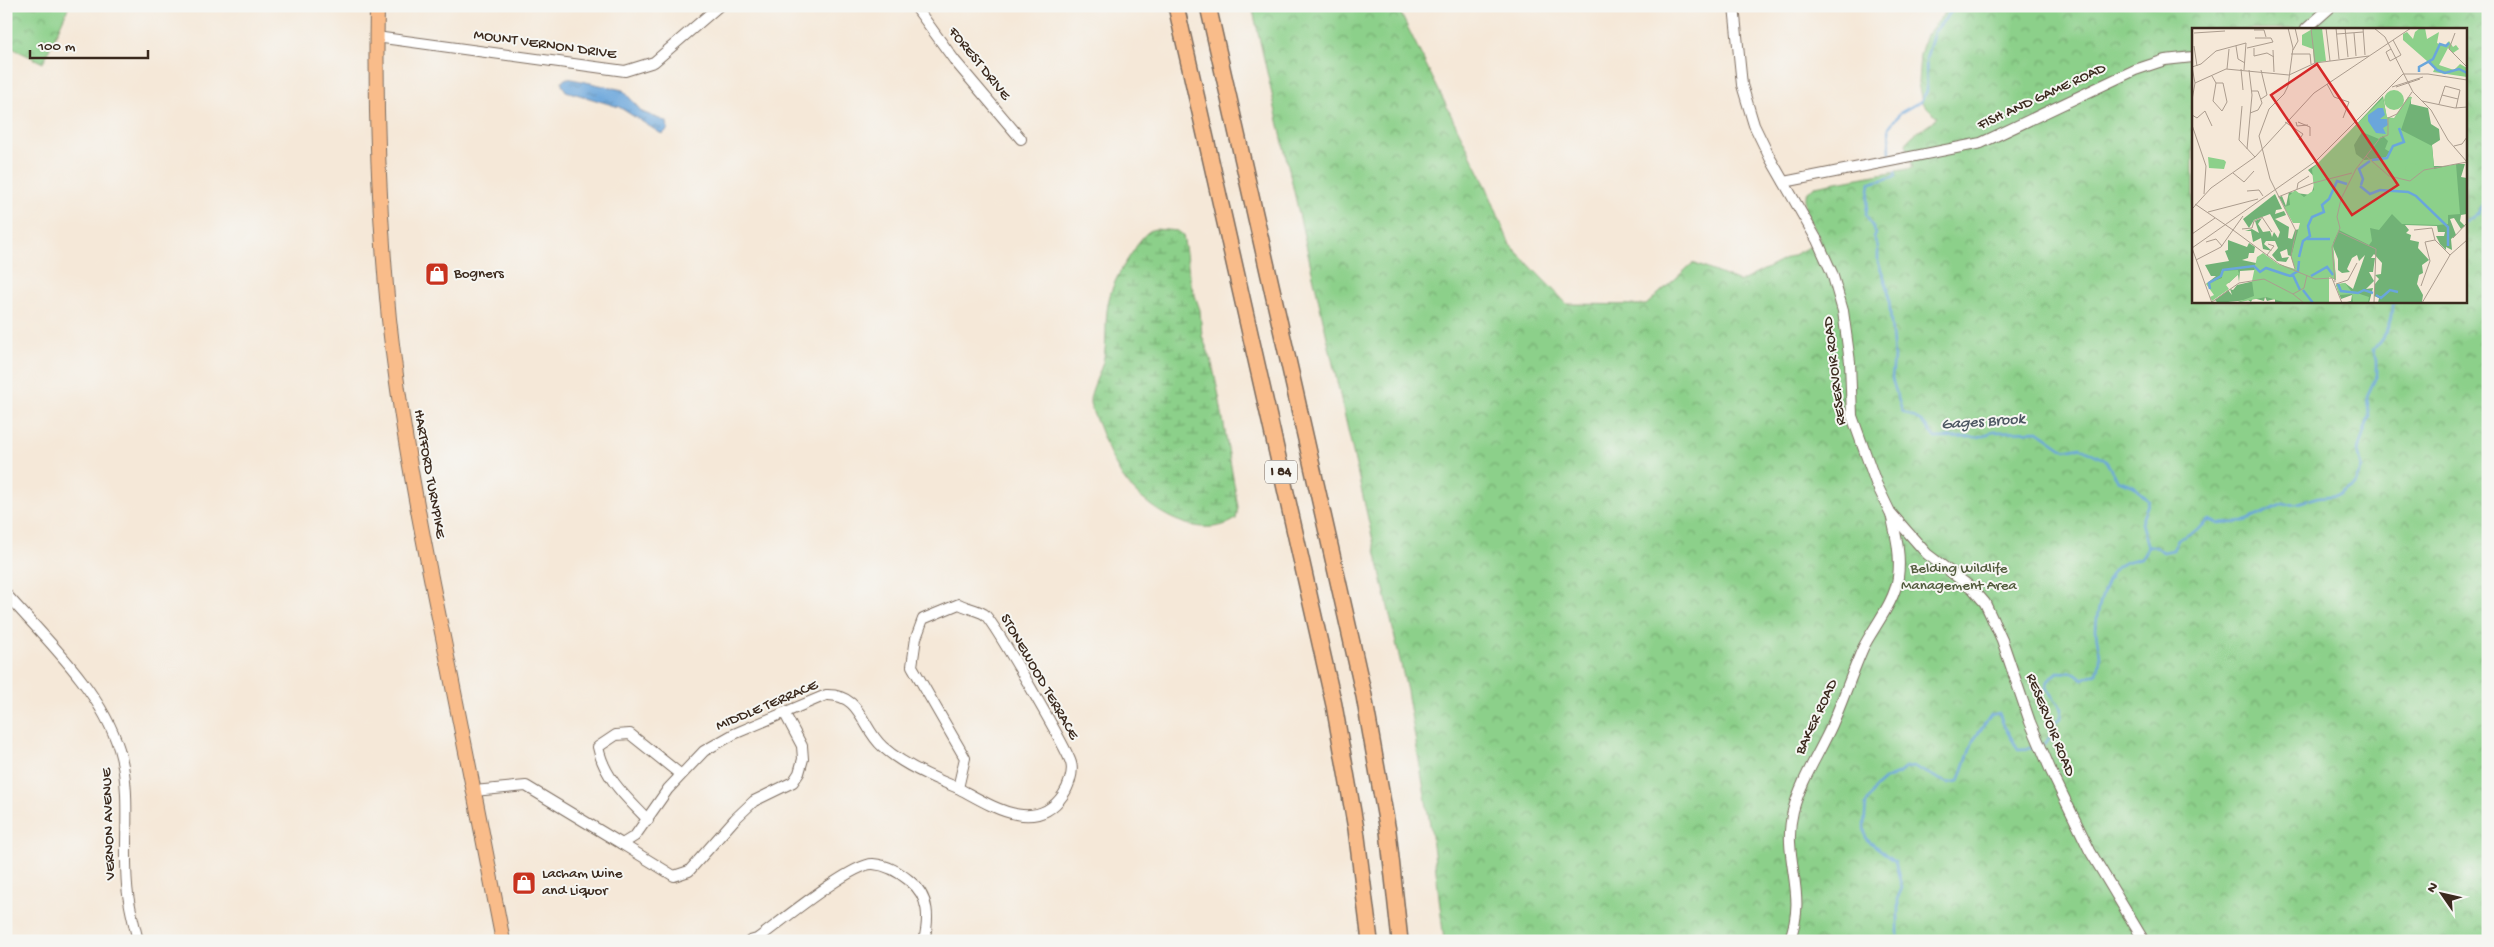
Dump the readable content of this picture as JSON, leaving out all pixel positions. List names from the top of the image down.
{
  "streets": {
    "highway": ["I 84"],
    "main road": ["HARTFORD TURNPIKE"],
    "street": [
      "MOUNT VERNON DRIVE",
      "FOREST DRIVE",
      "FISH AND GAME ROAD",
      "RESERVOIR ROAD",
      "STONEWOOD TERRACE",
      "MIDDLE TERRACE",
      "BAKER ROAD",
      "VERNON AVENUE"
    ]
  },
  "crossings": [
    ["MOUNT VERNON DRIVE", "HARTFORD TURNPIKE"],
    ["FISH AND GAME ROAD", "RESERVOIR ROAD"],
    ["RESERVOIR ROAD", "BAKER ROAD"],
    ["STONEWOOD TERRACE", "MIDDLE TERRACE"]
  ],
  "water": ["Gages Brook"],
  "parks": ["Belding Wildlife Management Area"],
  "places": {
    "shop": ["Bogners", "Lacham Wine and Liquor"]
  },
  "scale_bar": "100 m",
  "north": "top left"
}
